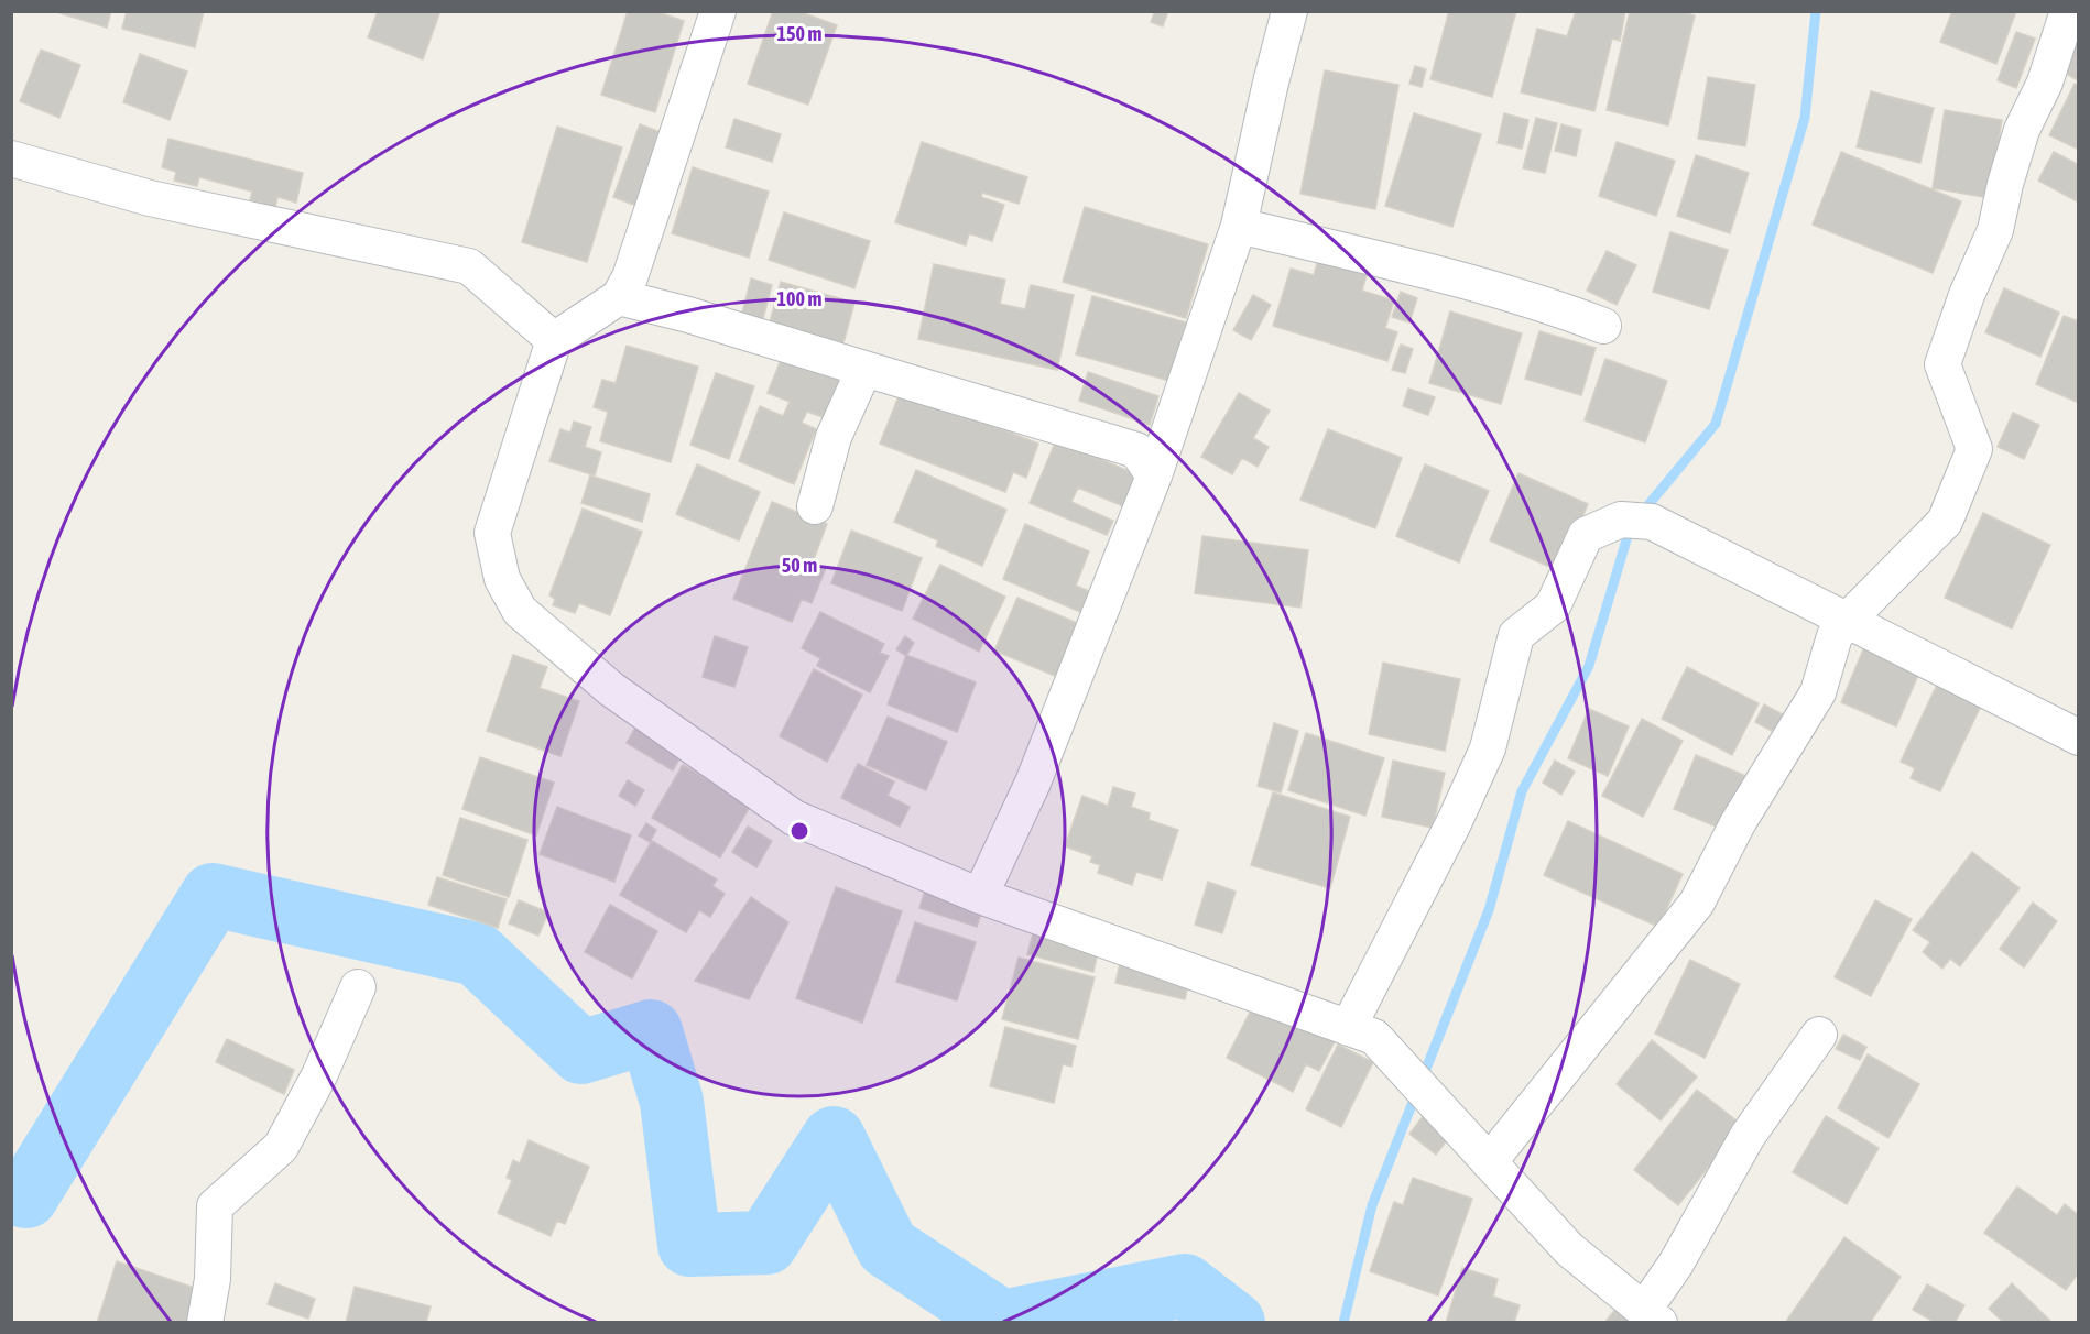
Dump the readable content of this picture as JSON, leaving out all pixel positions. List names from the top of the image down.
{
  "rings": ["150 m", "100 m", "50 m"]
}
